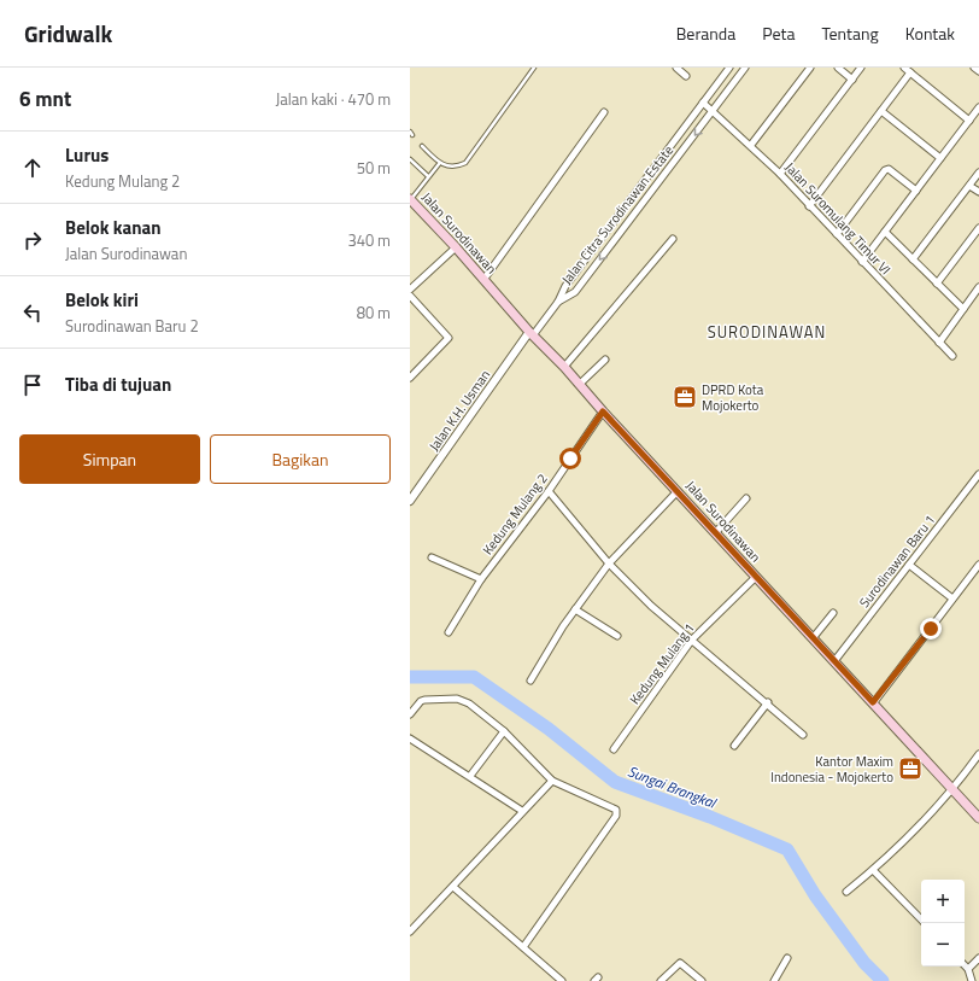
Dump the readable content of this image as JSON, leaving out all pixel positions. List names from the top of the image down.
{
  "streets": {
    "main road": ["Jalan Surodinawan"],
    "street": [
      "Jalan Citra Surodinawan Estate",
      "Jalan Suromulang Timur VI",
      "Jalan K.H. Usman",
      "Kedung Mulang 2",
      "Surodinawan Baru 1",
      "Kedung Mulang 1"
    ]
  },
  "crossings": [
    ["Jalan Citra Surodinawan Estate", "Jalan Suromulang Timur VI"],
    ["Jalan Surodinawan", "Jalan K.H. Usman"],
    ["Jalan Surodinawan", "Kedung Mulang 2"],
    ["Jalan Surodinawan", "Surodinawan Baru 1"],
    ["Jalan Surodinawan", "Kedung Mulang 1"]
  ],
  "districts": ["SURODINAWAN"],
  "water": ["Sungai Brangkal"],
  "places": {
    "office": ["DPRD Kota Mojokerto", "Kantor Maxim Indonesia - Mojokerto"]
  },
  "page": {
    "header": "Gridwalk",
    "nav": [
      "Beranda",
      "Peta",
      "Tentang",
      "Kontak"
    ],
    "heading": ["6 mnt", "Jalan kaki · 470 m"],
    "list": [
      ["Lurus", "Kedung Mulang 2", "50 m"],
      ["Belok kanan", "Jalan Surodinawan", "340 m"],
      ["Belok kiri", "Surodinawan Baru 2", "80 m"],
      "Tiba di tujuan"
    ],
    "buttons": ["Simpan", "Bagikan"],
    "map_buttons": ["+", "−"]
  }
}
